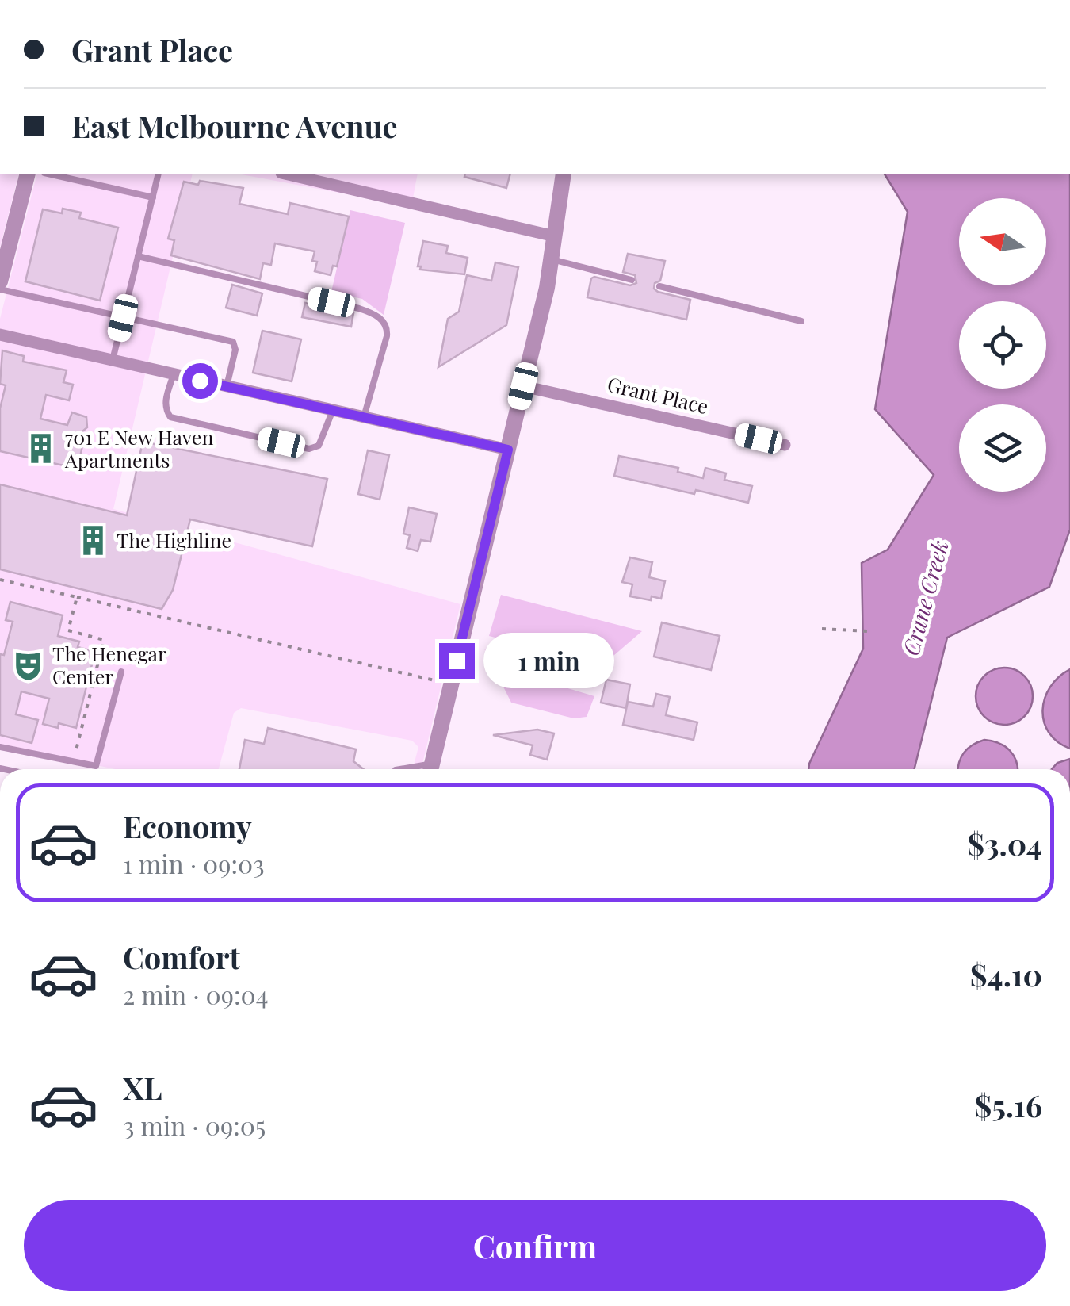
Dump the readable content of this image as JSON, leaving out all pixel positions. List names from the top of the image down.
{
  "streets": {
    "street": ["Grant Place"]
  },
  "water": ["Crane Creek"],
  "places": {
    "building": ["701 E New Haven Apartments", "The Highline"],
    "theatre": ["The Henegar Center"]
  },
  "north": "left",
  "page": {
    "banner": ["Grant Place", "East Melbourne Avenue"],
    "bubble": "1 min",
    "list": [
      {
        "name": "Economy",
        "note": "1 min · 09:03",
        "value": "$3.04"
      },
      {
        "name": "Comfort",
        "note": "2 min · 09:04",
        "value": "$4.10"
      },
      {
        "name": "XL",
        "note": "3 min · 09:05",
        "value": "$5.16"
      }
    ],
    "buttons": "Confirm"
  }
}
